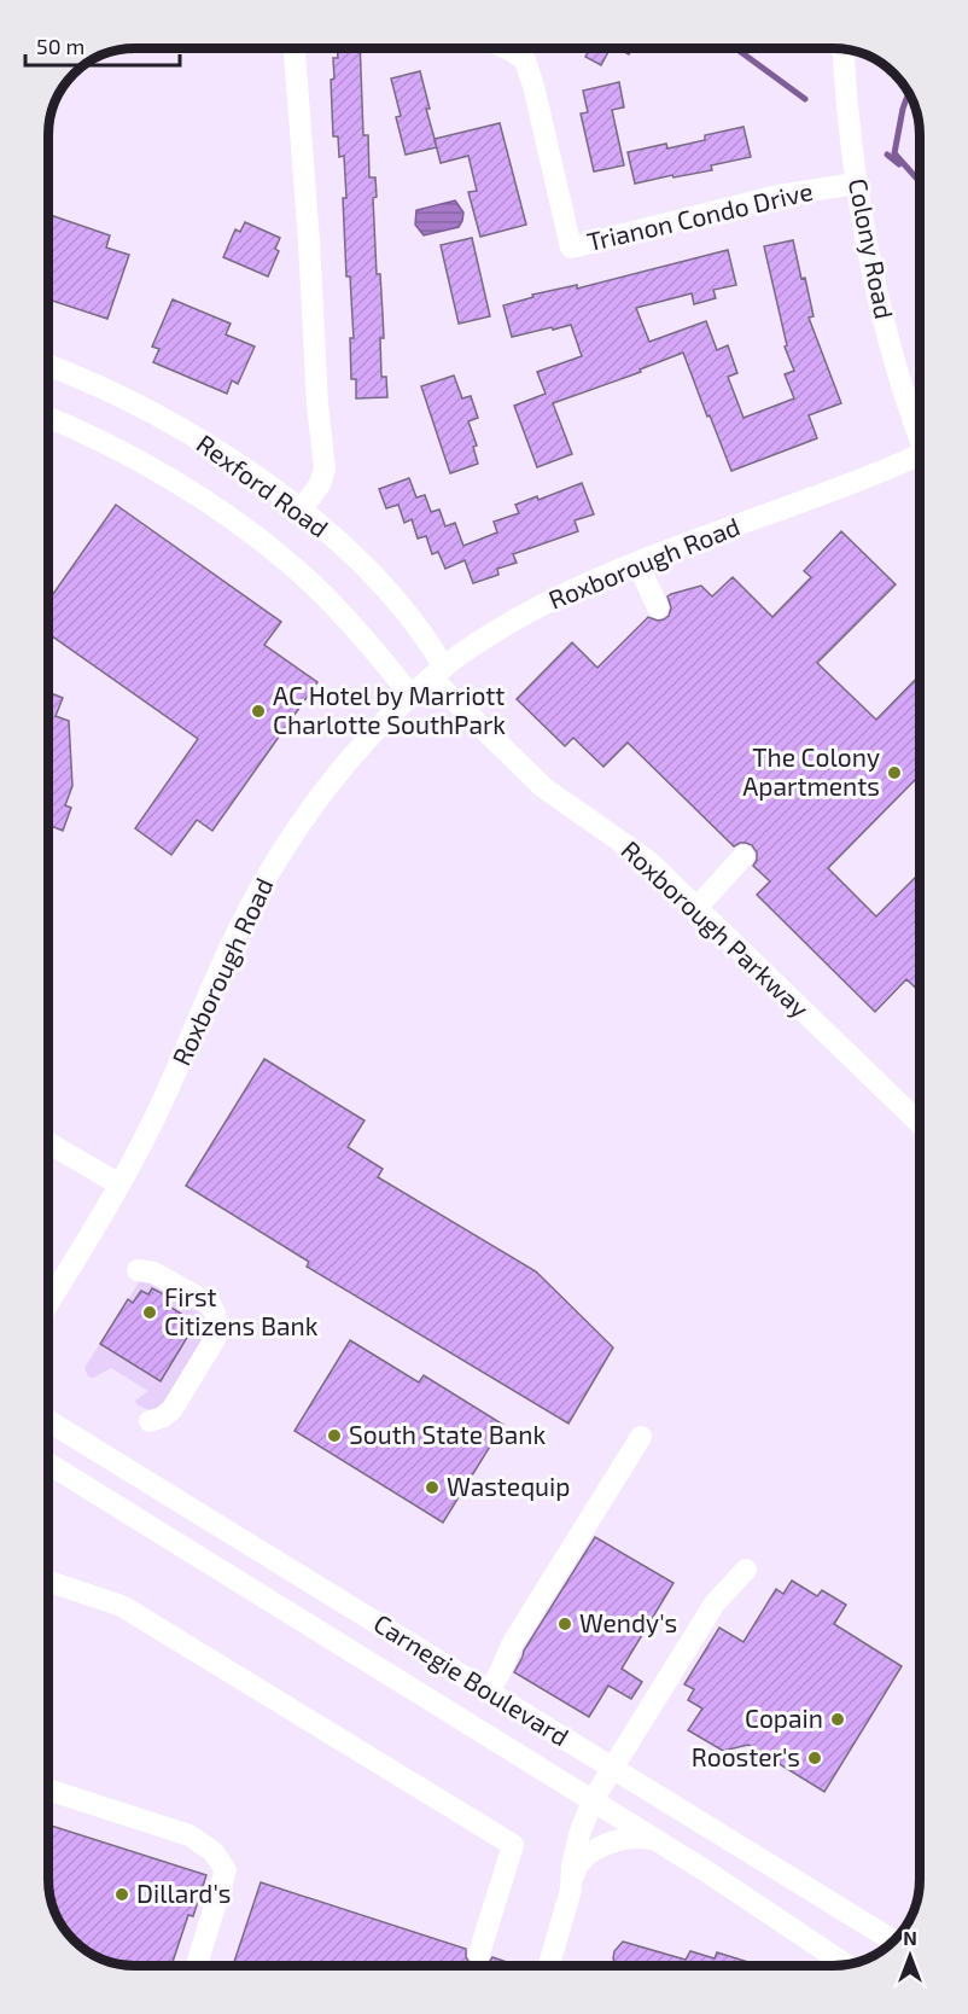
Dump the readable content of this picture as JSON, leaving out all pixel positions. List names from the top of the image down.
{
  "streets": {
    "street": [
      "Trianon Condo Drive",
      "Colony Road",
      "Rexford Road",
      "Roxborough Road",
      "Roxborough Parkway",
      "Carnegie Boulevard"
    ]
  },
  "crossings": [
    ["Trianon Condo Drive", "Colony Road"],
    ["Rexford Road", "Roxborough Road"],
    ["Rexford Road", "Roxborough Parkway"],
    ["Roxborough Road", "Roxborough Parkway"]
  ],
  "places": [
    "AC Hotel by Marriott Charlotte SouthPark",
    "The Colony Apartments",
    "First Citizens Bank",
    "South State Bank",
    "Wastequip",
    "Wendy's",
    "Copain",
    "Rooster's",
    "Dillard's"
  ],
  "scale_bar": "50 m",
  "north": "top"
}
